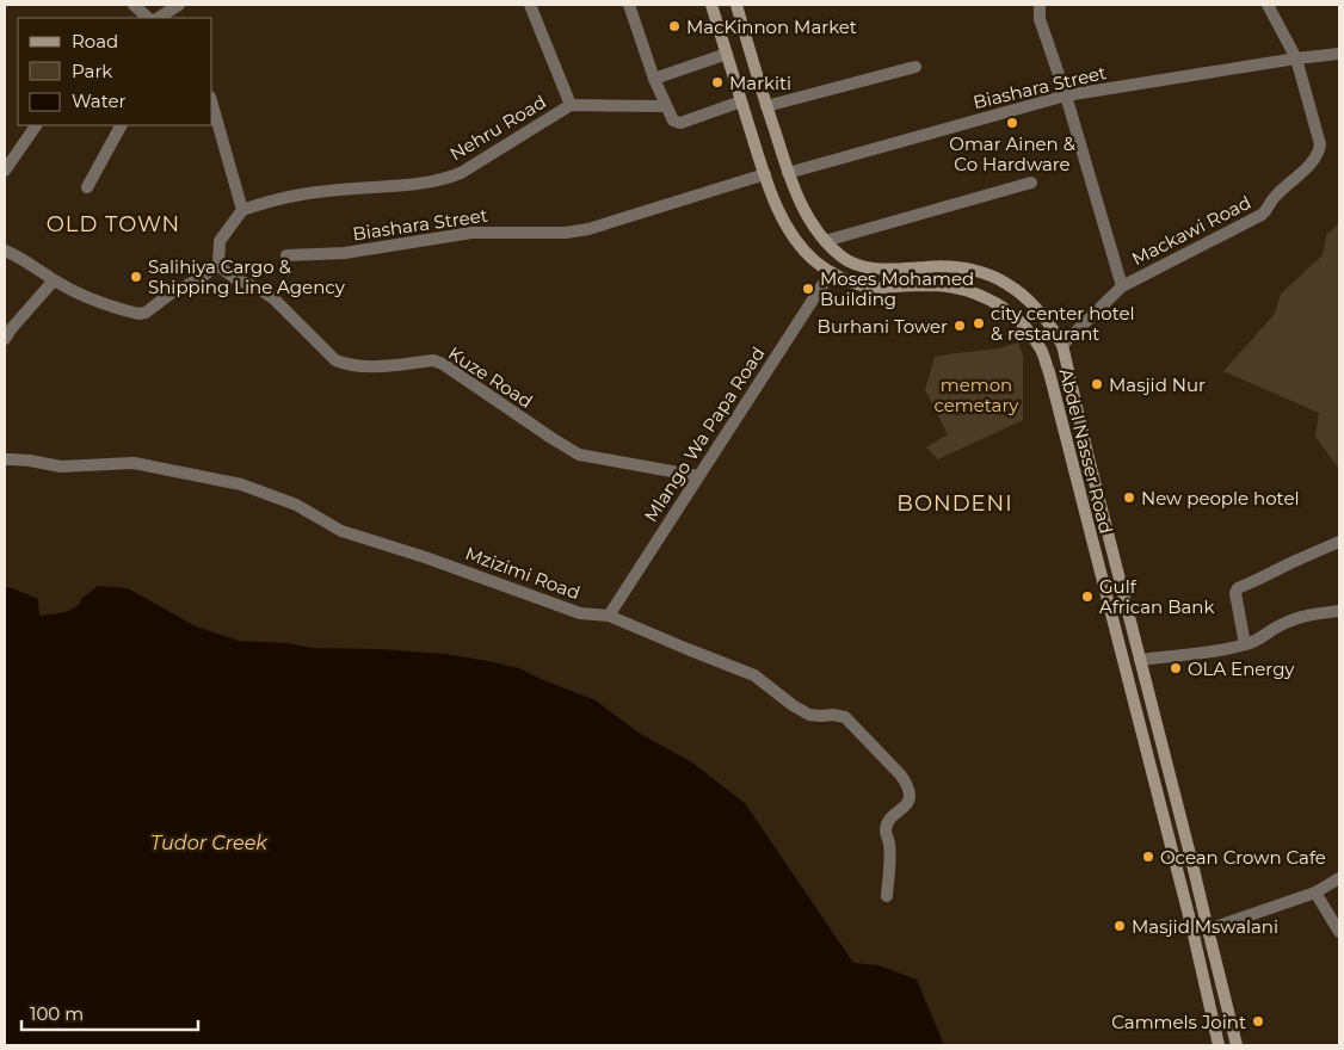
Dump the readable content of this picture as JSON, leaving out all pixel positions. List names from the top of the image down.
{
  "streets": {
    "main road": ["Abdel Nasser Road"],
    "street": [
      "Biashara Street",
      "Nehru Road",
      "Mackawi Road",
      "Kuze Road",
      "Mlango Wa Papa Road",
      "Mzizimi Road"
    ]
  },
  "crossings": [
    ["Biashara Street", "Mackawi Road"],
    ["Biashara Street", "Abdel Nasser Road"],
    ["Mackawi Road", "Abdel Nasser Road"],
    ["Kuze Road", "Mlango Wa Papa Road"],
    ["Mlango Wa Papa Road", "Abdel Nasser Road"],
    ["Mlango Wa Papa Road", "Mzizimi Road"]
  ],
  "districts": ["OLD TOWN", "BONDENI"],
  "water": ["Tudor Creek"],
  "parks": ["memon cemetary"],
  "places": [
    "MacKinnon Market",
    "Markiti",
    "Omar Ainen & Co Hardware",
    "Salihiya Cargo & Shipping Line Agency",
    "Moses Mohamed Building",
    "city center hotel & restaurant",
    "Burhani Tower",
    "Masjid Nur",
    "New people hotel",
    "Gulf African Bank",
    "OLA Energy",
    "Ocean Crown Cafe",
    "Masjid Mswalani",
    "Cammels Joint"
  ],
  "legend": ["Road", "Park", "Water"],
  "scale_bar": "100 m"
}
